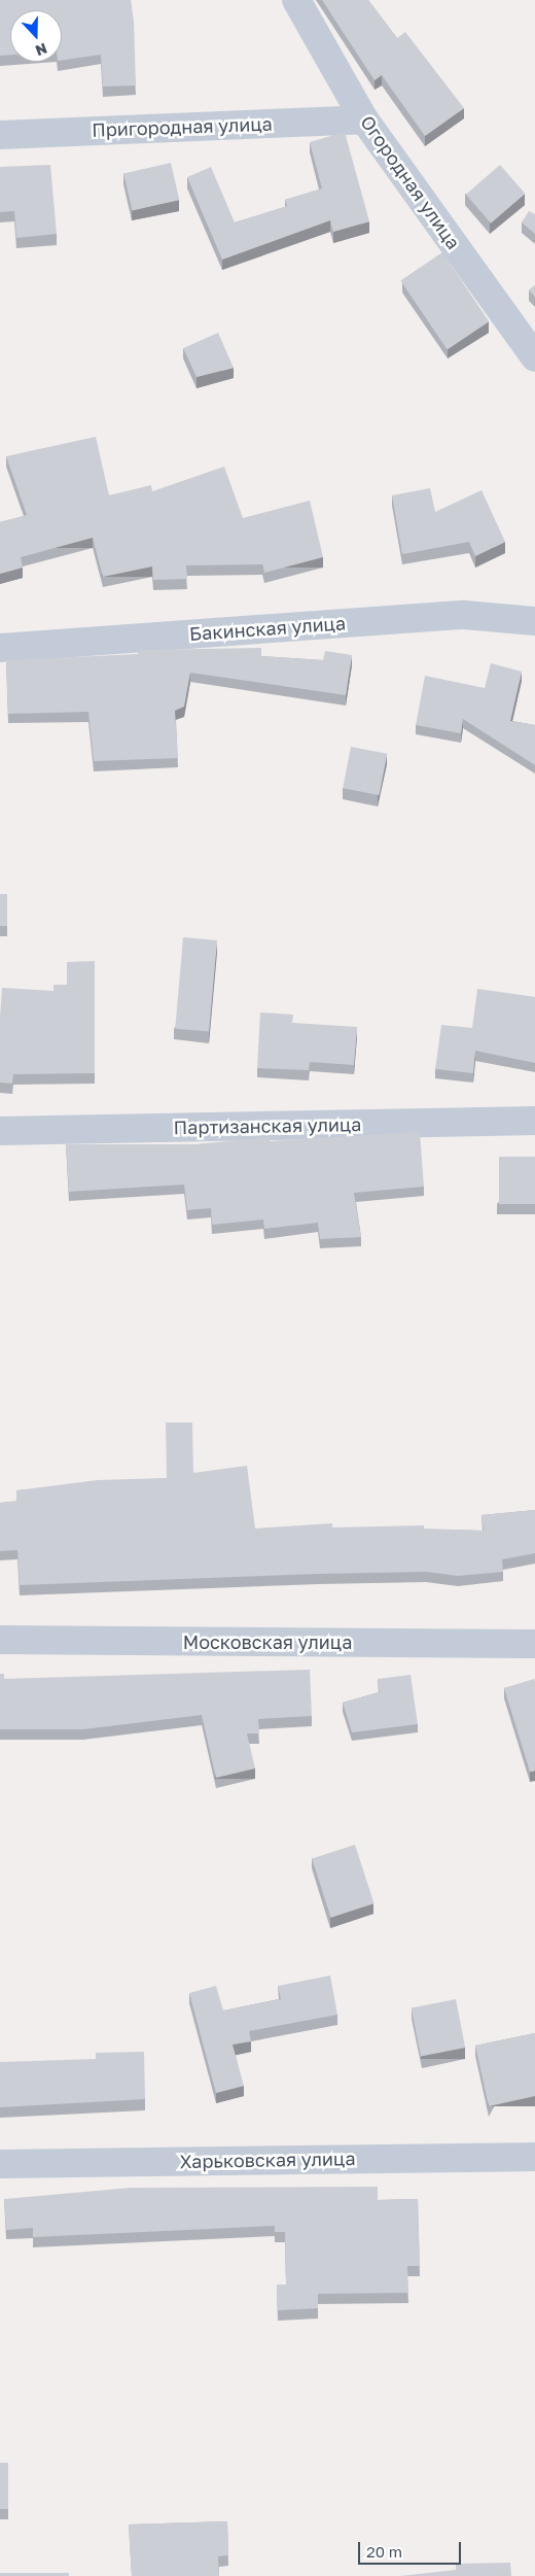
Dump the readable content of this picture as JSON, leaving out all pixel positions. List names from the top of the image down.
{
  "streets": {
    "street": [
      "Пригородная улица",
      "Огородная улица",
      "Бакинская улица",
      "Партизанская улица",
      "Московская улица",
      "Харьковская улица"
    ]
  },
  "crossings": [
    ["Пригородная улица", "Огородная улица"]
  ],
  "scale_bar": "20 m",
  "north": "bottom"
}
